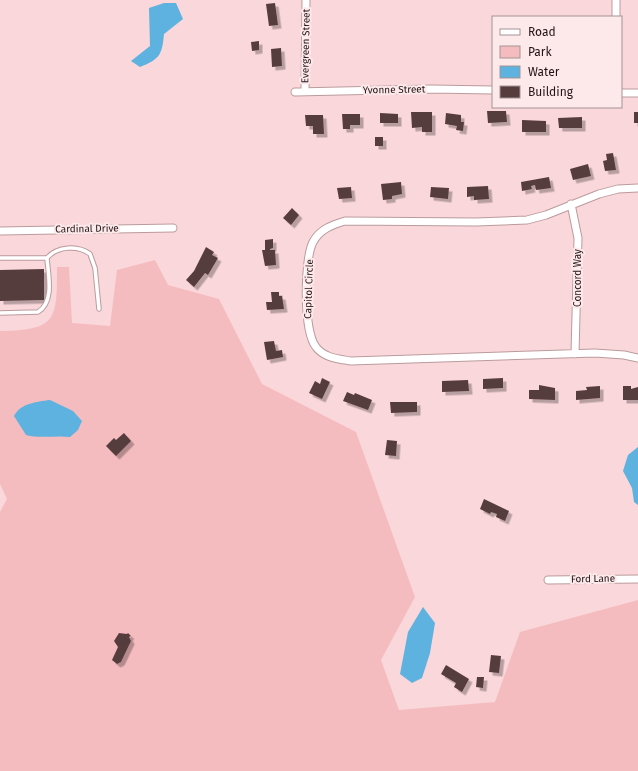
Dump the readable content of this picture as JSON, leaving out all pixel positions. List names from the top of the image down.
{
  "streets": {
    "street": [
      "Evergreen Street",
      "Yvonne Street",
      "Cardinal Drive",
      "Concord Way",
      "Capitol Circle",
      "Ford Lane"
    ]
  },
  "crossings": [
    ["Evergreen Street", "Yvonne Street"],
    ["Concord Way", "Capitol Circle"]
  ],
  "legend": [
    "Road",
    "Park",
    "Water",
    "Building"
  ]
}
